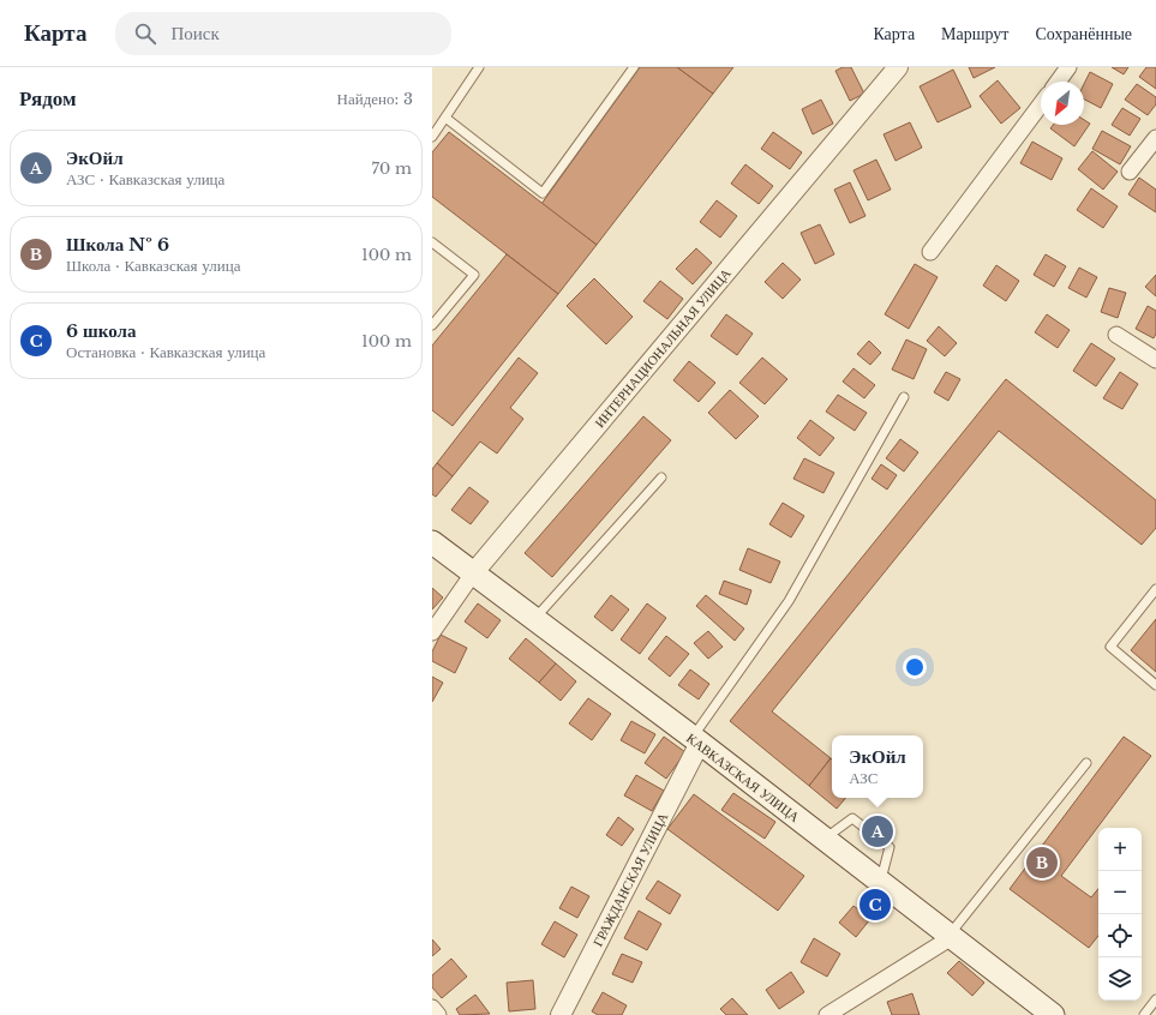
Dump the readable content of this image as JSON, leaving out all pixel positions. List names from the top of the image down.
{
  "streets": {
    "main road": ["КАВКАЗСКАЯ УЛИЦА"],
    "street": ["ИНТЕРНАЦИОНАЛЬНАЯ УЛИЦА", "ГРАЖДАНСКАЯ УЛИЦА"]
  },
  "crossings": [
    ["ИНТЕРНАЦИОНАЛЬНАЯ УЛИЦА", "КАВКАЗСКАЯ УЛИЦА"],
    ["КАВКАЗСКАЯ УЛИЦА", "ГРАЖДАНСКАЯ УЛИЦА"]
  ],
  "north": "bottom left",
  "page": {
    "header": "Карта",
    "search": "Поиск",
    "nav": ["Карта", "Маршрут", "Сохранённые"],
    "heading": ["Рядом", "Найдено: 3"],
    "list": [
      {
        "mark": "A",
        "name": "ЭкОйл",
        "note": "АЗС · Кавказская улица",
        "value": "70 m"
      },
      {
        "mark": "B",
        "name": "Школа № 6",
        "note": "Школа · Кавказская улица",
        "value": "100 m"
      },
      {
        "mark": "C",
        "name": "6 школа",
        "note": "Остановка · Кавказская улица",
        "value": "100 m"
      }
    ],
    "popup": ["ЭкОйл", "АЗС"],
    "pins": ["A", "B", "C"],
    "map_buttons": ["+", "−"]
  }
}
